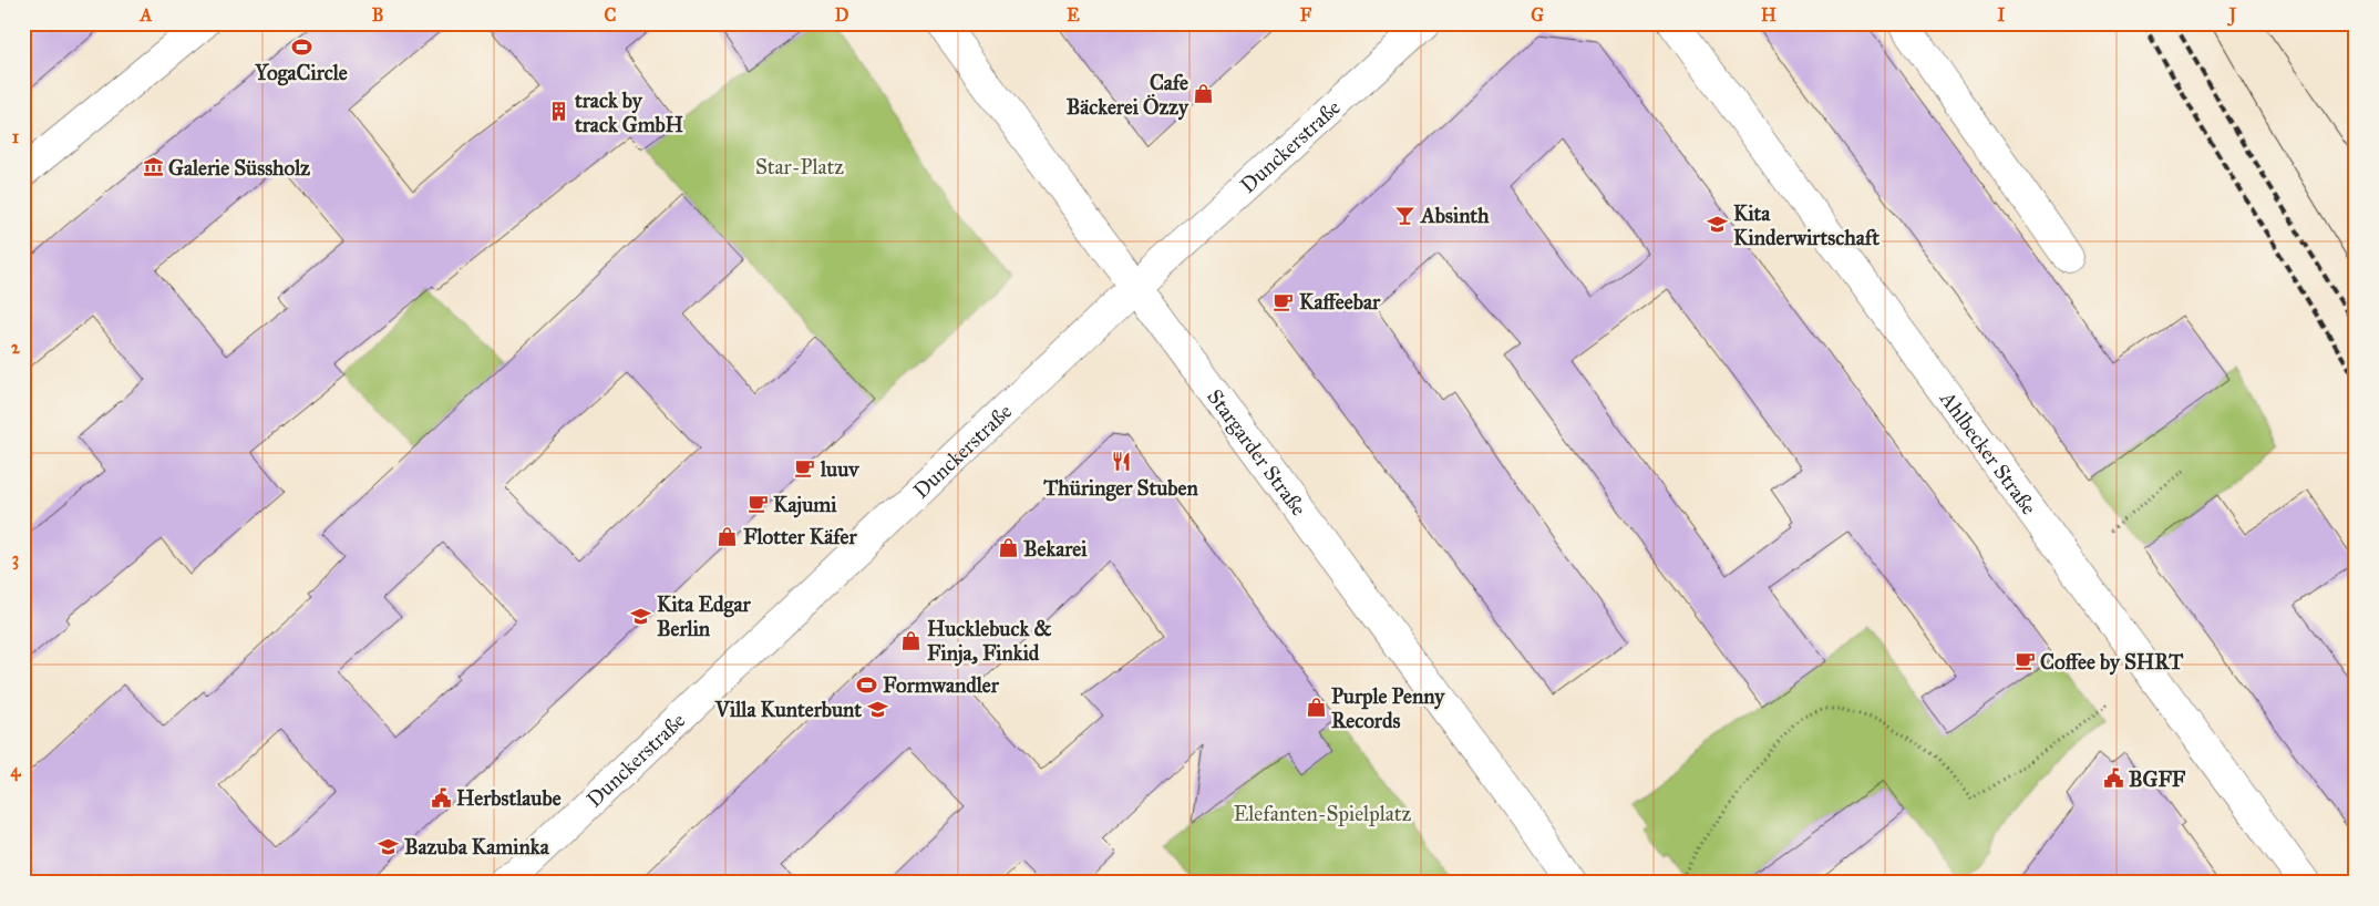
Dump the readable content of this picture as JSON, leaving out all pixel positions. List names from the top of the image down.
{
  "streets": {
    "street": ["Dunckerstraße", "Stargarder Straße", "Ahlbecker Straße"]
  },
  "crossings": [
    ["Dunckerstraße", "Stargarder Straße"]
  ],
  "parks": ["Star-Platz", "Elefanten-Spielplatz"],
  "places": {
    "sports": ["YogaCircle", "Formwandler"],
    "shop": [
      "Cafe Bäckerei Özzy",
      "Flotter Käfer",
      "Bekarei",
      "Hucklebuck & Finja, Finkid",
      "Purple Penny Records"
    ],
    "building": ["track by track GmbH"],
    "museum": ["Galerie Süssholz"],
    "bar": ["Absinth"],
    "school or university": [
      "Kita Kinderwirtschaft",
      "Kita Edgar Berlin",
      "Villa Kunterbunt",
      "Bazuba Kaminka"
    ],
    "cafe": [
      "Kaffeebar",
      "luuv",
      "Kajumi",
      "Coffee by SHRT"
    ],
    "restaurant": ["Thüringer Stuben"],
    "public building": ["BGFF", "Herbstlaube"]
  },
  "grid": {
    "columns": [
      "A",
      "B",
      "C",
      "D",
      "E",
      "F",
      "G",
      "H",
      "I",
      "J"
    ],
    "rows": [
      "1",
      "2",
      "3",
      "4"
    ]
  }
}
